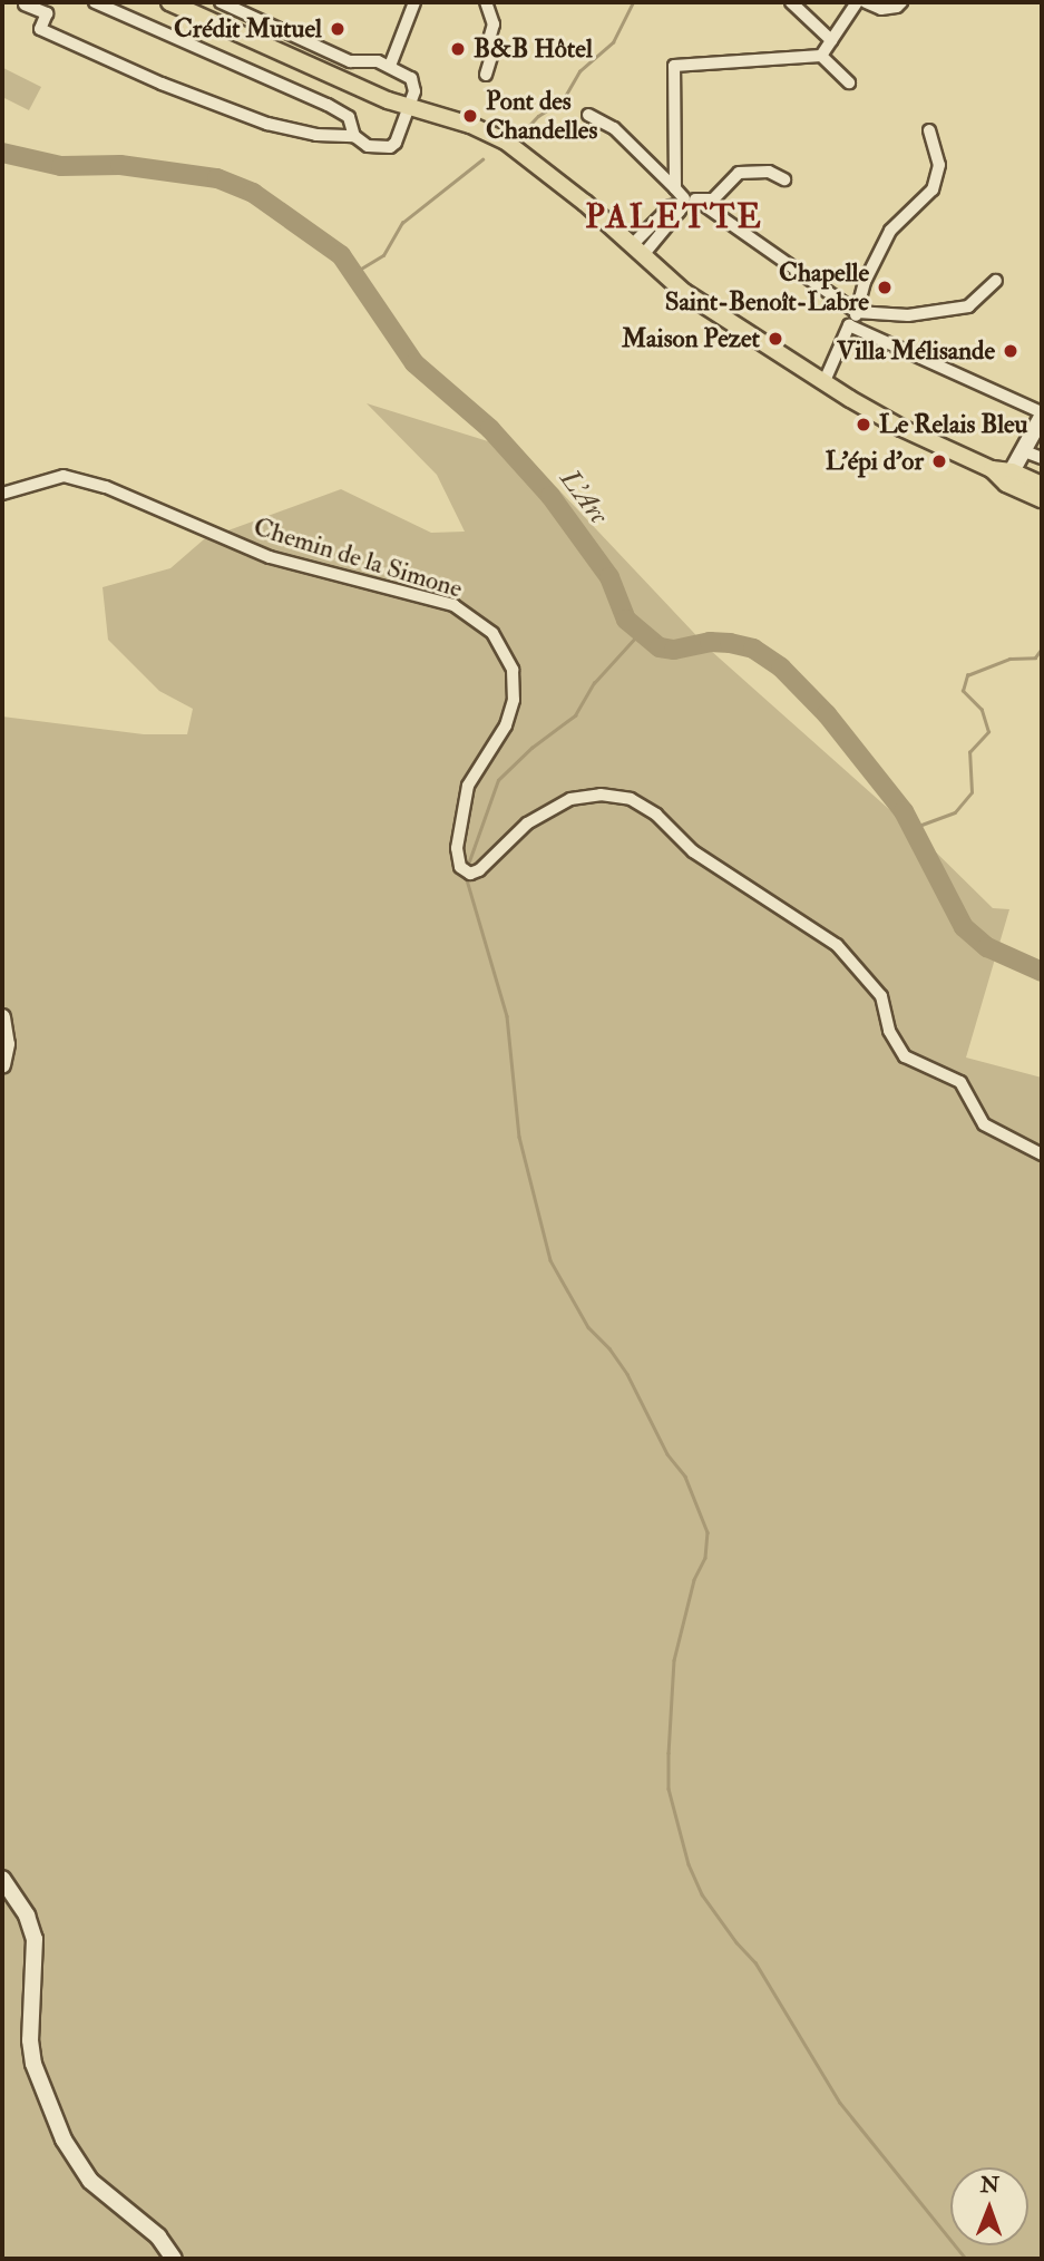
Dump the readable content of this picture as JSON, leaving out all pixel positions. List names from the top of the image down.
{
  "streets": {
    "street": ["Chemin de la Simone"]
  },
  "districts": ["PALETTE"],
  "water": ["L'Arc"],
  "places": [
    "Crédit Mutuel",
    "B&B Hôtel",
    "Pont des Chandelles",
    "Chapelle Saint-Benoît-Labre",
    "Maison Pezet",
    "Villa Mélisande",
    "Le Relais Bleu",
    "L'épi d'or"
  ],
  "north": "top"
}
